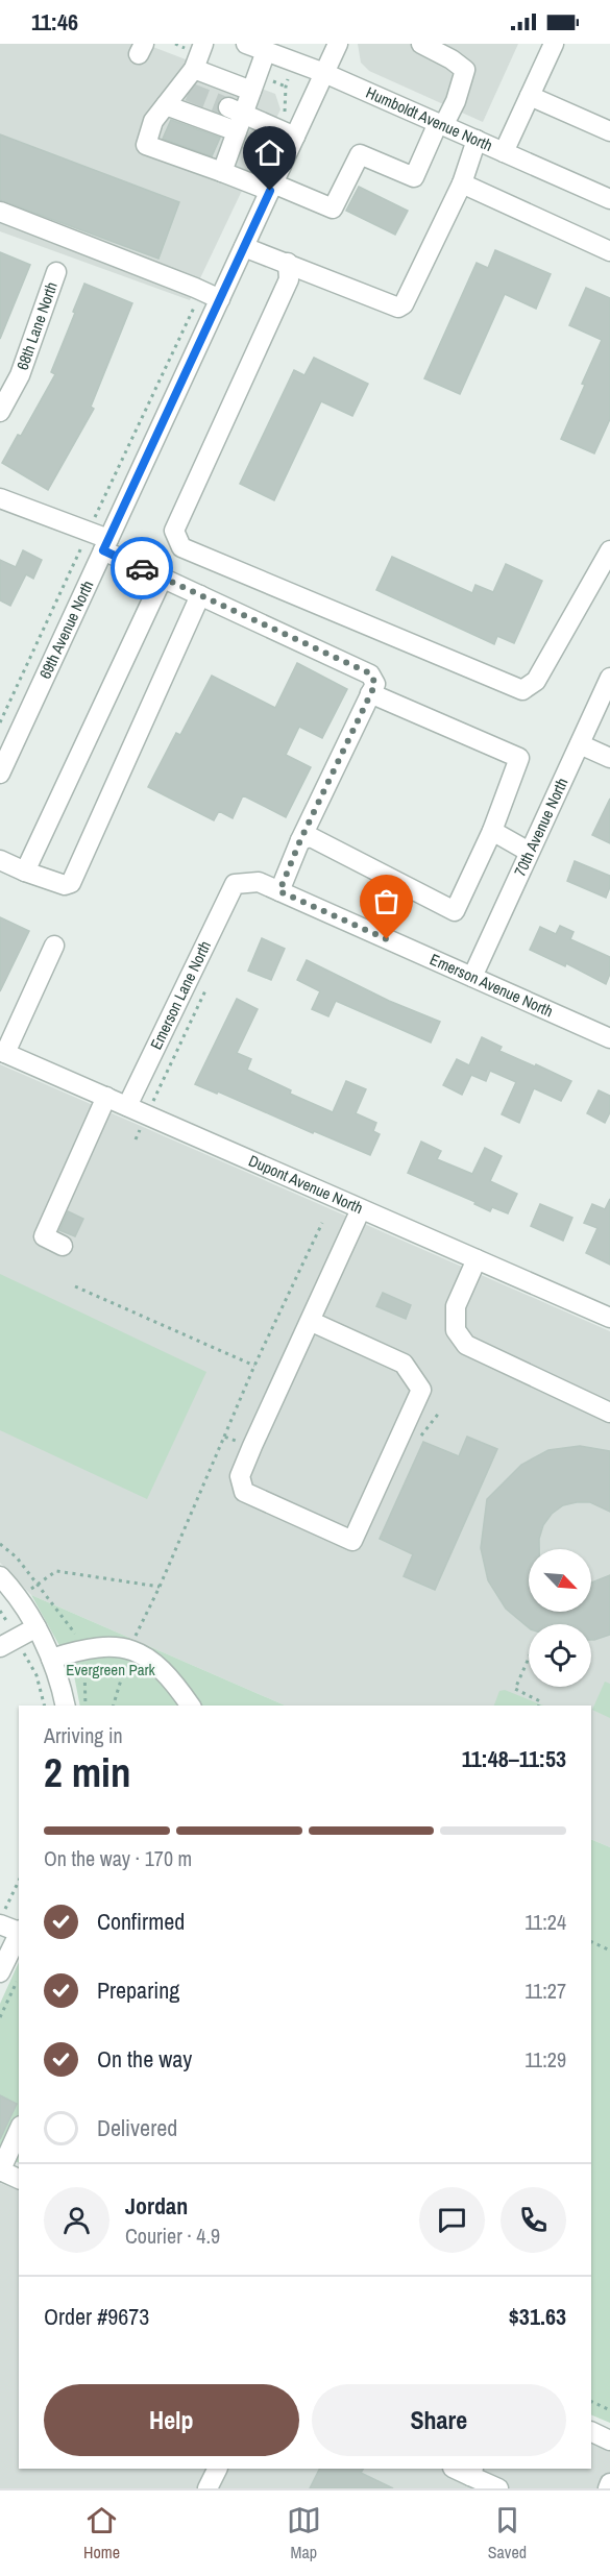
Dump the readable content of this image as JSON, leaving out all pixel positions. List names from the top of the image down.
{
  "streets": {
    "street": [
      "Humboldt Avenue North",
      "68th Lane North",
      "69th Avenue North",
      "70th Avenue North",
      "Emerson Avenue North",
      "Emerson Lane North",
      "Dupont Avenue North"
    ]
  },
  "crossings": [
    ["Humboldt Avenue North", "69th Avenue North"],
    ["70th Avenue North", "Emerson Avenue North"],
    ["Emerson Avenue North", "Emerson Lane North"],
    ["Emerson Lane North", "Dupont Avenue North"]
  ],
  "parks": ["Evergreen Park"],
  "north": "bottom right",
  "page": {
    "status": "11:46",
    "heading": ["2 min", "Arriving in", "11:48–11:53"],
    "panel": [
      "Jordan",
      "Courier · 4.9",
      "Order #9673",
      "$31.63"
    ],
    "bar": "On the way · 170 m",
    "list": [
      ["Confirmed", "11:24"],
      ["Preparing", "11:27"],
      ["On the way", "11:29"],
      "Delivered"
    ],
    "buttons": ["Help", "Share"],
    "tabs": ["Home", "Map", "Saved"]
  }
}
